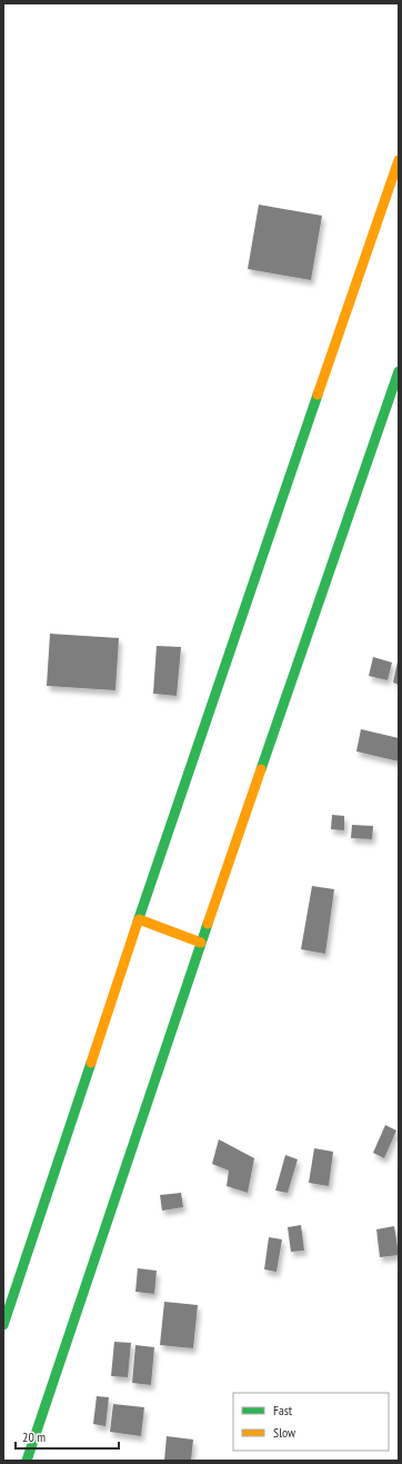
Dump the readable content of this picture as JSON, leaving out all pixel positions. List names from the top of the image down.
{
  "legend": ["Fast", "Slow"],
  "scale_bar": "20 m"
}
